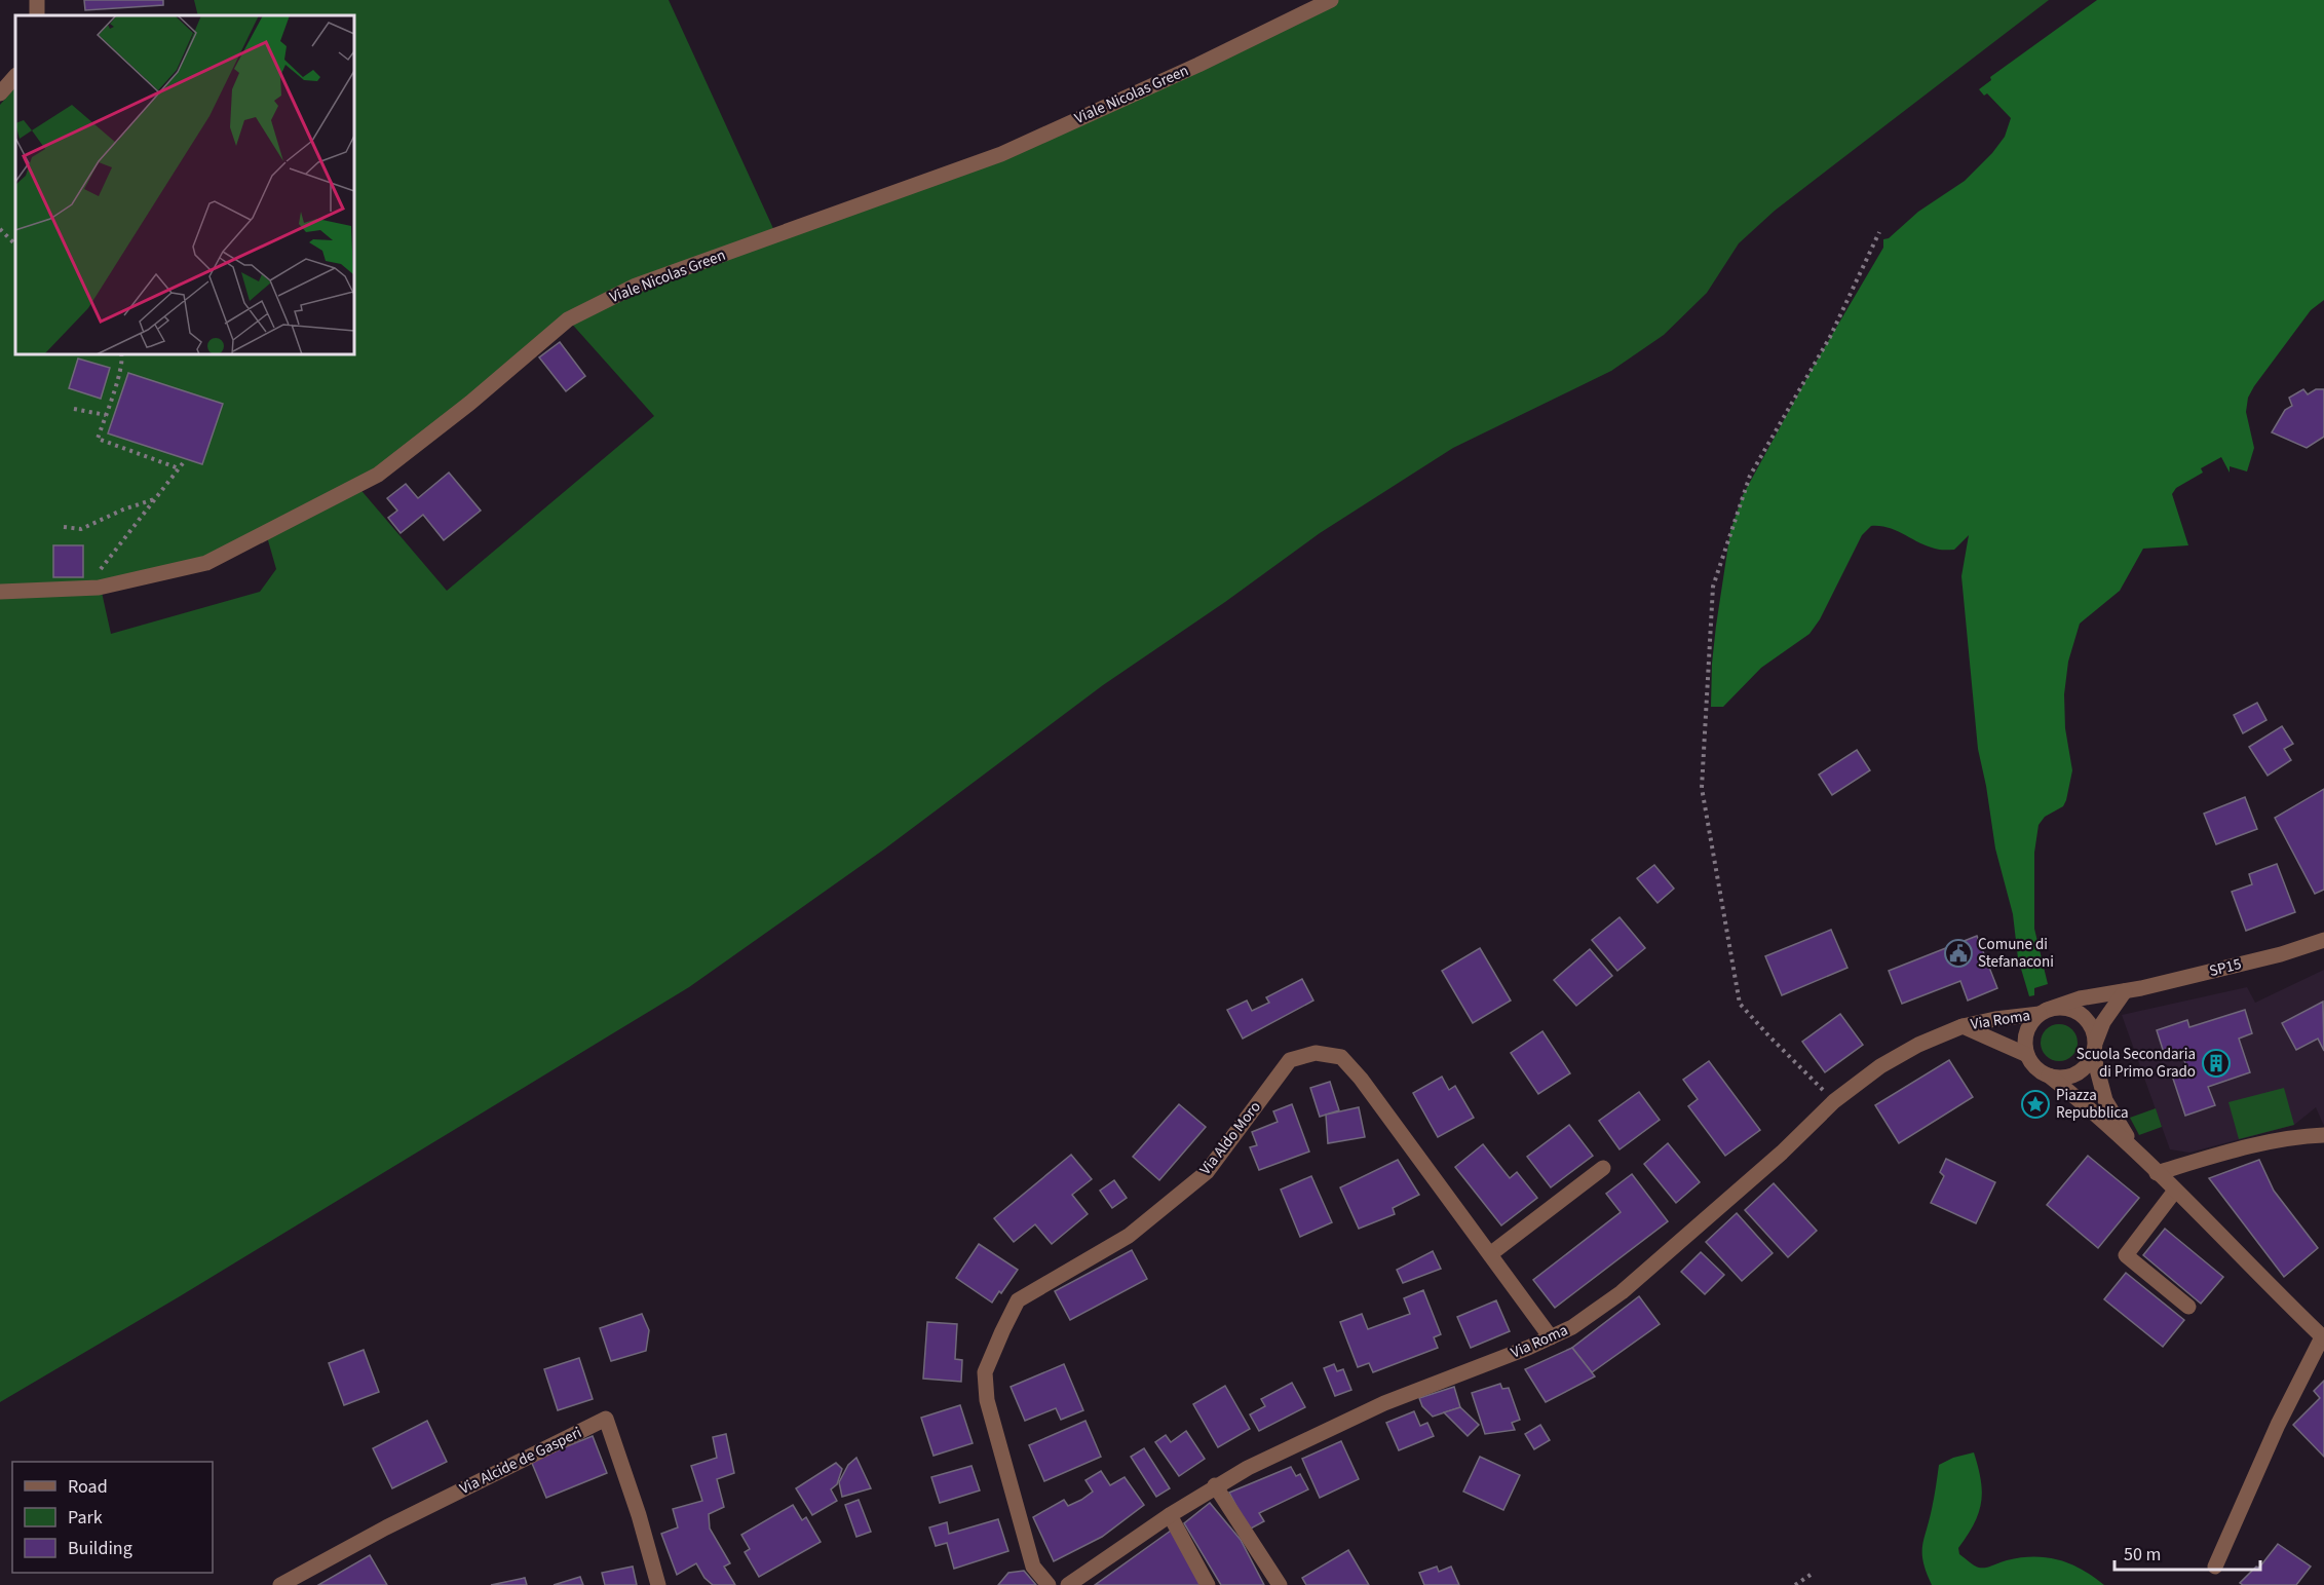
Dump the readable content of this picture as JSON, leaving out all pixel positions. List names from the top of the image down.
{
  "streets": {
    "street": [
      "Viale Nicolas Green",
      "SP15",
      "Via Roma",
      "Via Aldo Moro",
      "Via Alcide de Gasperi"
    ]
  },
  "crossings": [
    ["SP15", "Via Roma"],
    ["Via Roma", "Via Aldo Moro"]
  ],
  "places": {
    "public building": ["Comune di Stefanaconi"],
    "building": ["Scuola Secondaria di Primo Grado"],
    "place": ["Piazza Repubblica"]
  },
  "legend": ["Road", "Park", "Building"],
  "scale_bar": "50 m"
}
